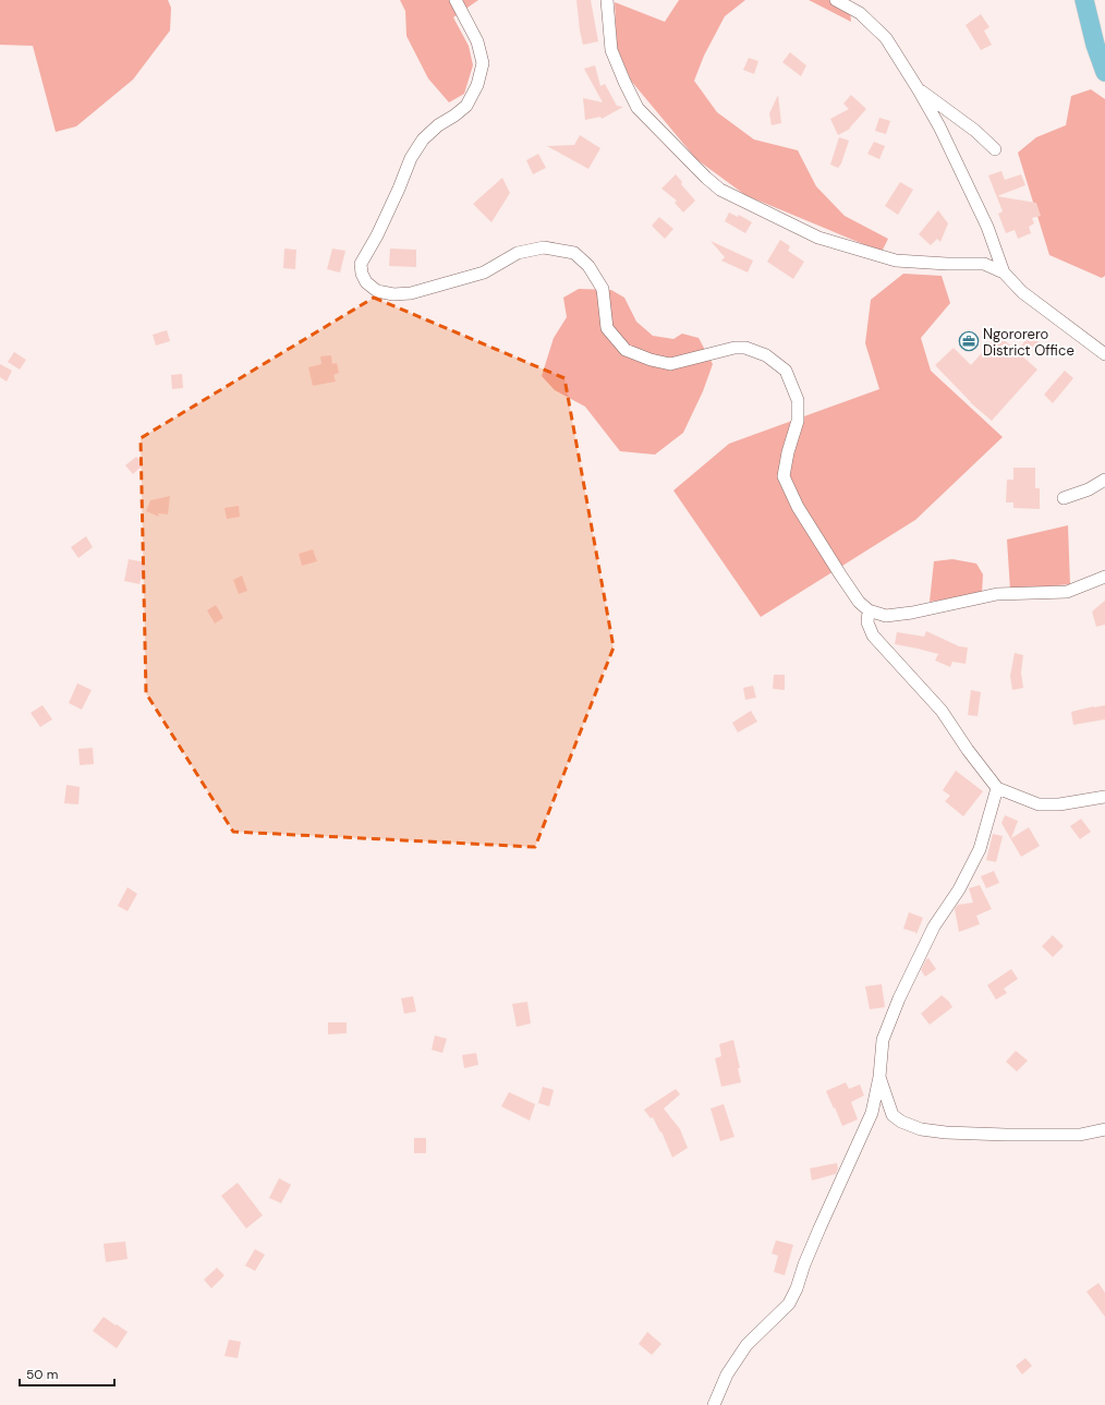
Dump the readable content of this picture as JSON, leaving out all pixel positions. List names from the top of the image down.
{
  "places": {
    "office": ["Ngororero District Office"]
  },
  "scale_bar": "50 m"
}
